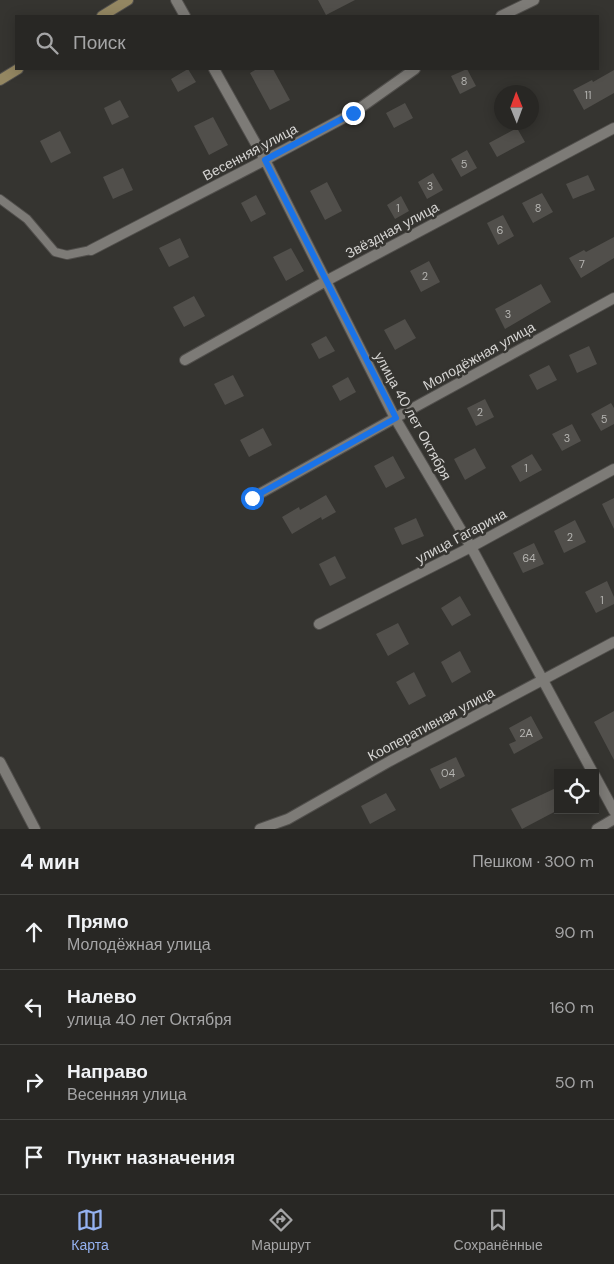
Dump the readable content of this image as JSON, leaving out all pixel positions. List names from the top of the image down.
{
  "streets": {
    "street": [
      "Весенняя улица",
      "Звёздная улица",
      "Молодёжная улица",
      "улица 40 лет Октября",
      "улица Гагарина",
      "Кооперативная улица"
    ]
  },
  "crossings": [
    ["Весенняя улица", "улица 40 лет Октября"],
    ["Звёздная улица", "улица 40 лет Октября"],
    ["Молодёжная улица", "улица 40 лет Октября"],
    ["улица 40 лет Октября", "улица Гагарина"],
    ["улица 40 лет Октября", "Кооперативная улица"]
  ],
  "house_numbers": [
    "8",
    "11",
    "5",
    "3",
    "1",
    "8",
    "6",
    "7",
    "2",
    "3",
    "2",
    "5",
    "3",
    "1",
    "2",
    "64",
    "1",
    "2А",
    "04"
  ],
  "north": "top",
  "page": {
    "search": "Поиск",
    "heading": ["4 мин", "Пешком · 300 m"],
    "list": [
      ["Прямо", "Молодёжная улица", "90 m"],
      ["Налево", "улица 40 лет Октября", "160 m"],
      ["Направо", "Весенняя улица", "50 m"],
      "Пункт назначения"
    ],
    "nav": ["Карта", "Маршрут", "Сохранённые"]
  }
}
